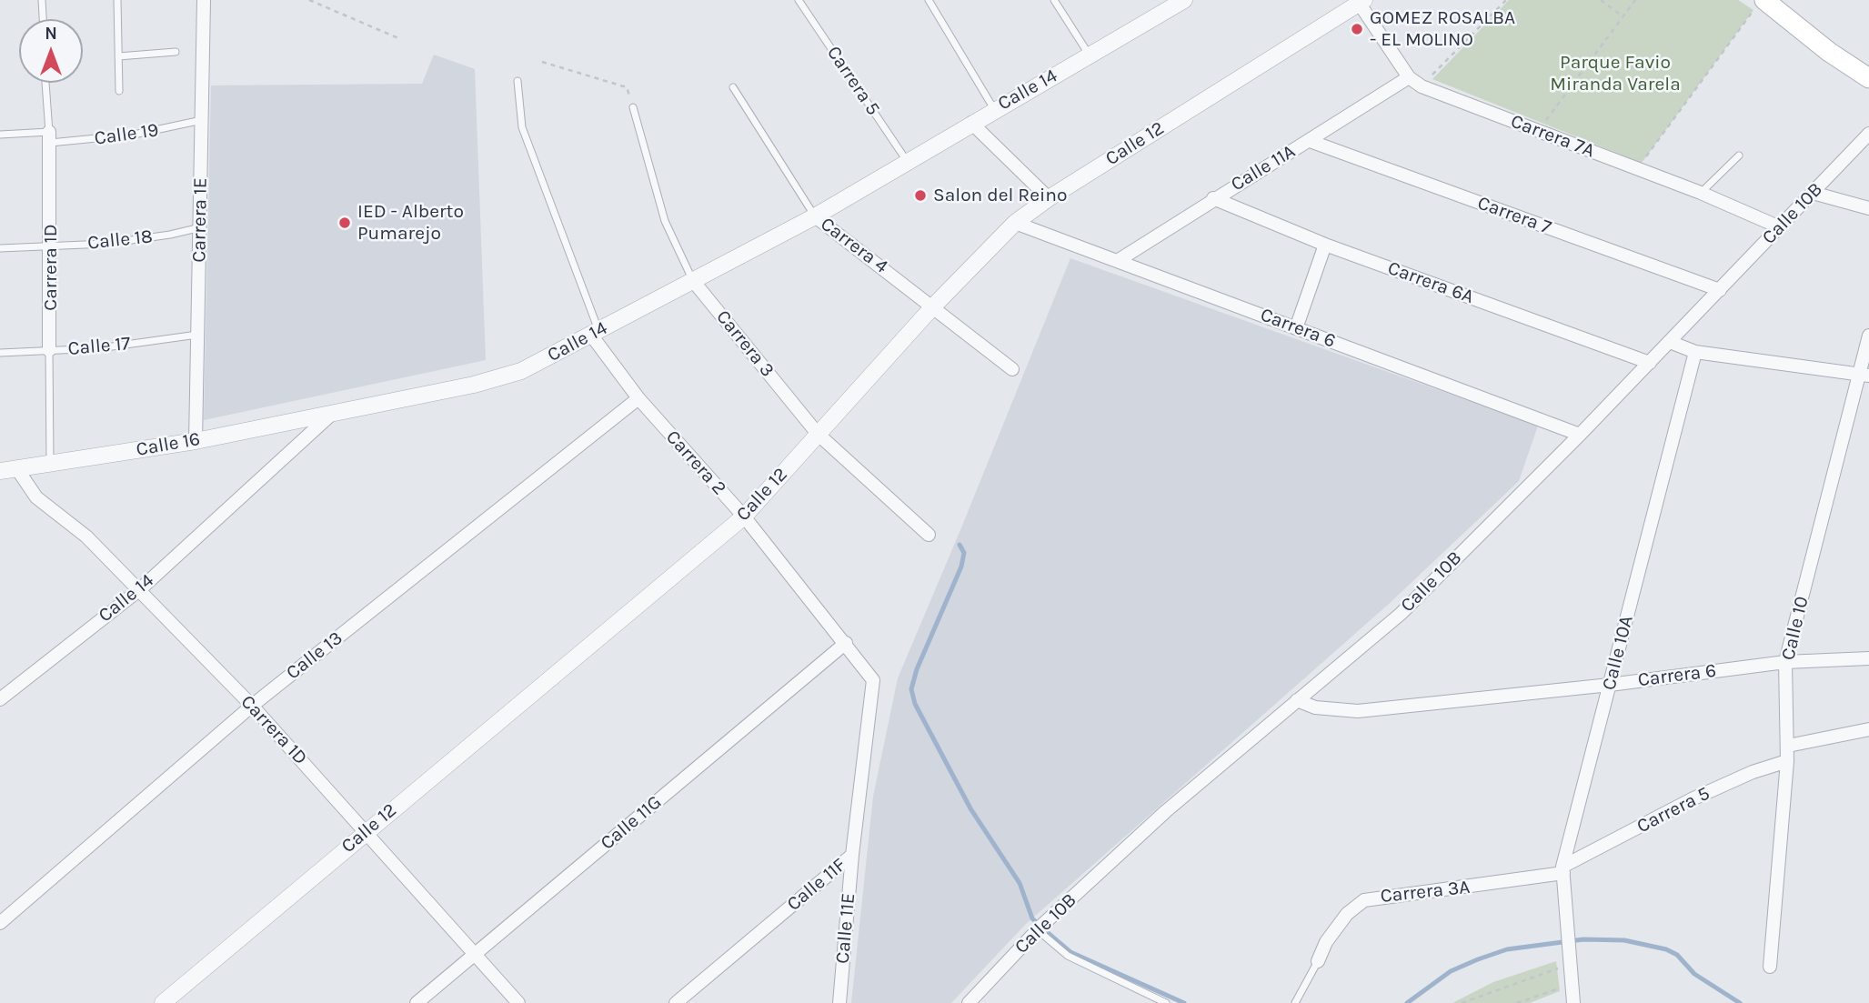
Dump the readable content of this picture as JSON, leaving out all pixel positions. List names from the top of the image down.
{
  "streets": {
    "street": [
      "Carrera 5",
      "Calle 14",
      "Carrera 7A",
      "Calle 12",
      "Calle 11A",
      "Calle 10B",
      "Carrera 7",
      "Carrera 1E",
      "Carrera 4",
      "Carrera 1D",
      "Carrera 6A",
      "Carrera 6",
      "Carrera 3",
      "Calle 16",
      "Carrera 2",
      "Calle 10",
      "Calle 10A",
      "Calle 13",
      "Calle 11G",
      "Calle 11F",
      "Carrera 3A",
      "Calle 11E"
    ],
    "lane": ["Calle 19", "Calle 18", "Calle 17"]
  },
  "crossings": [
    ["Carrera 5", "Calle 14"],
    ["Carrera 5", "Calle 10"],
    ["Carrera 5", "Calle 10A"],
    ["Carrera 5", "Carrera 3A"],
    ["Calle 14", "Carrera 4"],
    ["Calle 14", "Carrera 1D"],
    ["Calle 14", "Carrera 3"],
    ["Calle 14", "Calle 16"],
    ["Calle 14", "Carrera 2"],
    ["Calle 19", "Carrera 1E"],
    ["Calle 19", "Carrera 1D"],
    ["Carrera 7A", "Calle 12"],
    ["Carrera 7A", "Calle 11A"],
    ["Carrera 7A", "Calle 10B"],
    ["Calle 12", "Carrera 4"],
    ["Calle 12", "Carrera 1D"],
    ["Calle 12", "Carrera 6"],
    ["Calle 12", "Carrera 3"],
    ["Calle 12", "Carrera 2"],
    ["Calle 11A", "Carrera 7"],
    ["Calle 11A", "Carrera 6A"],
    ["Calle 11A", "Carrera 6"],
    ["Calle 10B", "Carrera 7"],
    ["Calle 10B", "Carrera 6A"],
    ["Calle 10B", "Carrera 6"],
    ["Carrera 1E", "Calle 18"],
    ["Carrera 1E", "Calle 17"],
    ["Carrera 1E", "Calle 16"],
    ["Calle 18", "Carrera 1D"],
    ["Carrera 1D", "Calle 17"],
    ["Carrera 1D", "Calle 16"],
    ["Carrera 1D", "Calle 13"],
    ["Carrera 1D", "Calle 11G"],
    ["Carrera 6", "Calle 10"],
    ["Carrera 6", "Calle 10A"],
    ["Carrera 2", "Calle 13"],
    ["Carrera 2", "Calle 11G"],
    ["Carrera 2", "Calle 11F"],
    ["Calle 10A", "Carrera 3A"],
    ["Calle 11F", "Calle 11E"]
  ],
  "parks": ["Parque Favio Miranda Varela"],
  "places": ["GOMEZ ROSALBA - EL MOLINO", "Salon del Reino", "IED - Alberto Pumarejo"],
  "north": "top"
}
